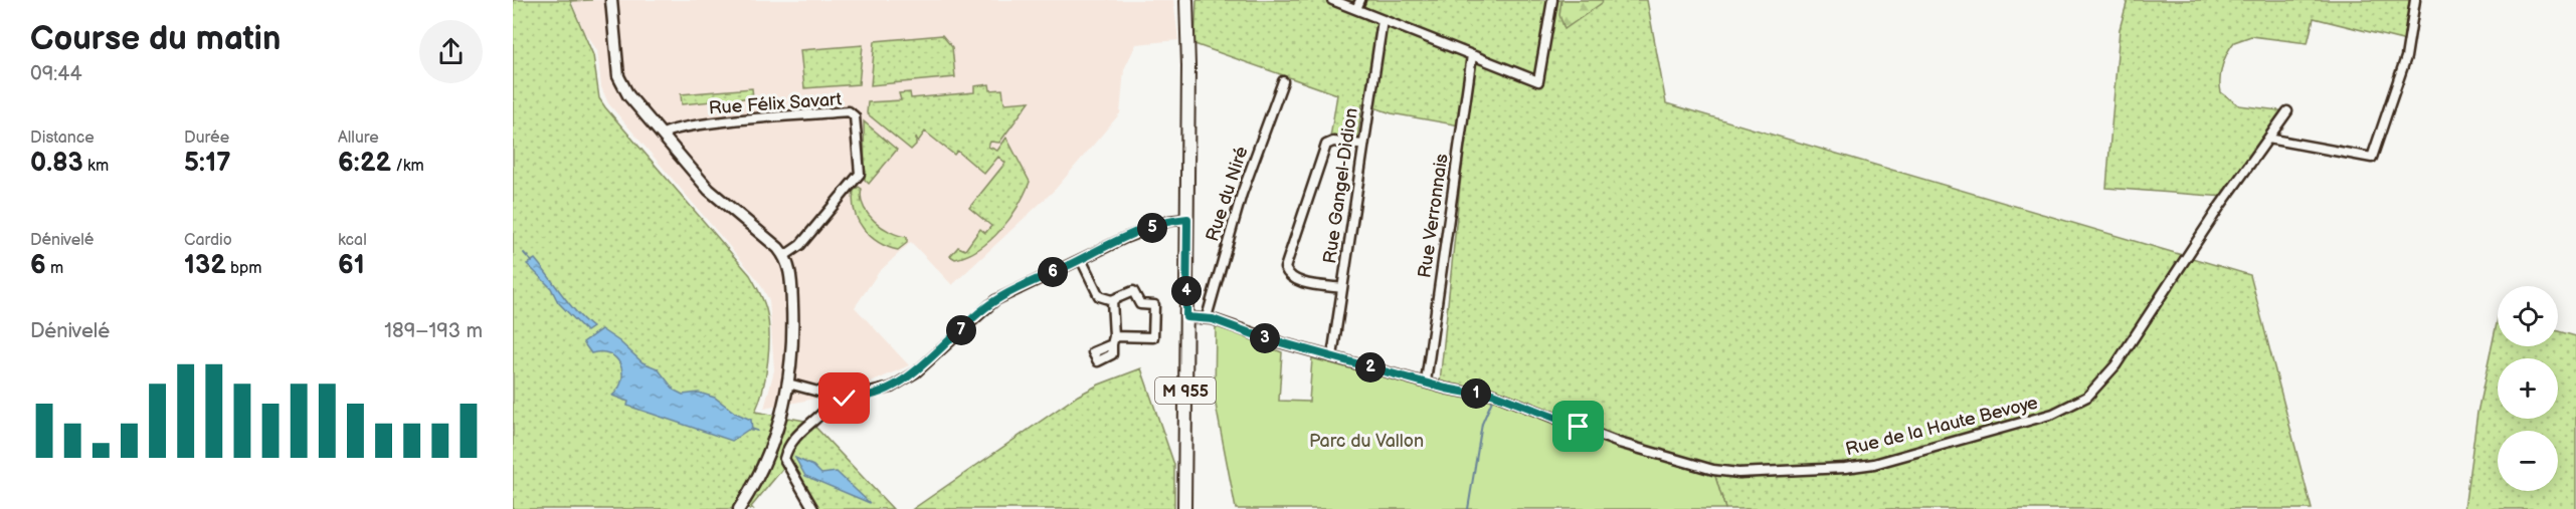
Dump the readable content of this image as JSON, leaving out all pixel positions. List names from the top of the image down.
{
  "streets": {
    "main road": ["M 955"],
    "street": [
      "Rue Félix Savart",
      "Rue Gangel-Didion",
      "Rue du Niré",
      "Rue Verronnais",
      "Rue de la Haute Bevoye"
    ]
  },
  "crossings": [
    ["Rue Gangel-Didion", "Rue de la Haute Bevoye"],
    ["Rue du Niré", "Rue de la Haute Bevoye"],
    ["Rue Verronnais", "Rue de la Haute Bevoye"],
    ["M 955", "Rue de la Haute Bevoye"]
  ],
  "parks": ["Parc du Vallon"],
  "page": {
    "heading": ["Course du matin", "09:44"],
    "stats": [
      ["Distance", "0.83 km"],
      ["Durée", "5:17"],
      ["Allure", "6:22 /km"],
      ["Dénivelé", "6 m"],
      ["Cardio", "132 bpm"],
      ["kcal", "61"]
    ],
    "pins": [
      "5",
      "6",
      "4",
      "7",
      "3",
      "2",
      "1"
    ],
    "map_buttons": ["+", "−"],
    "chart": ["Dénivelé", "189–193 m"]
  }
}
